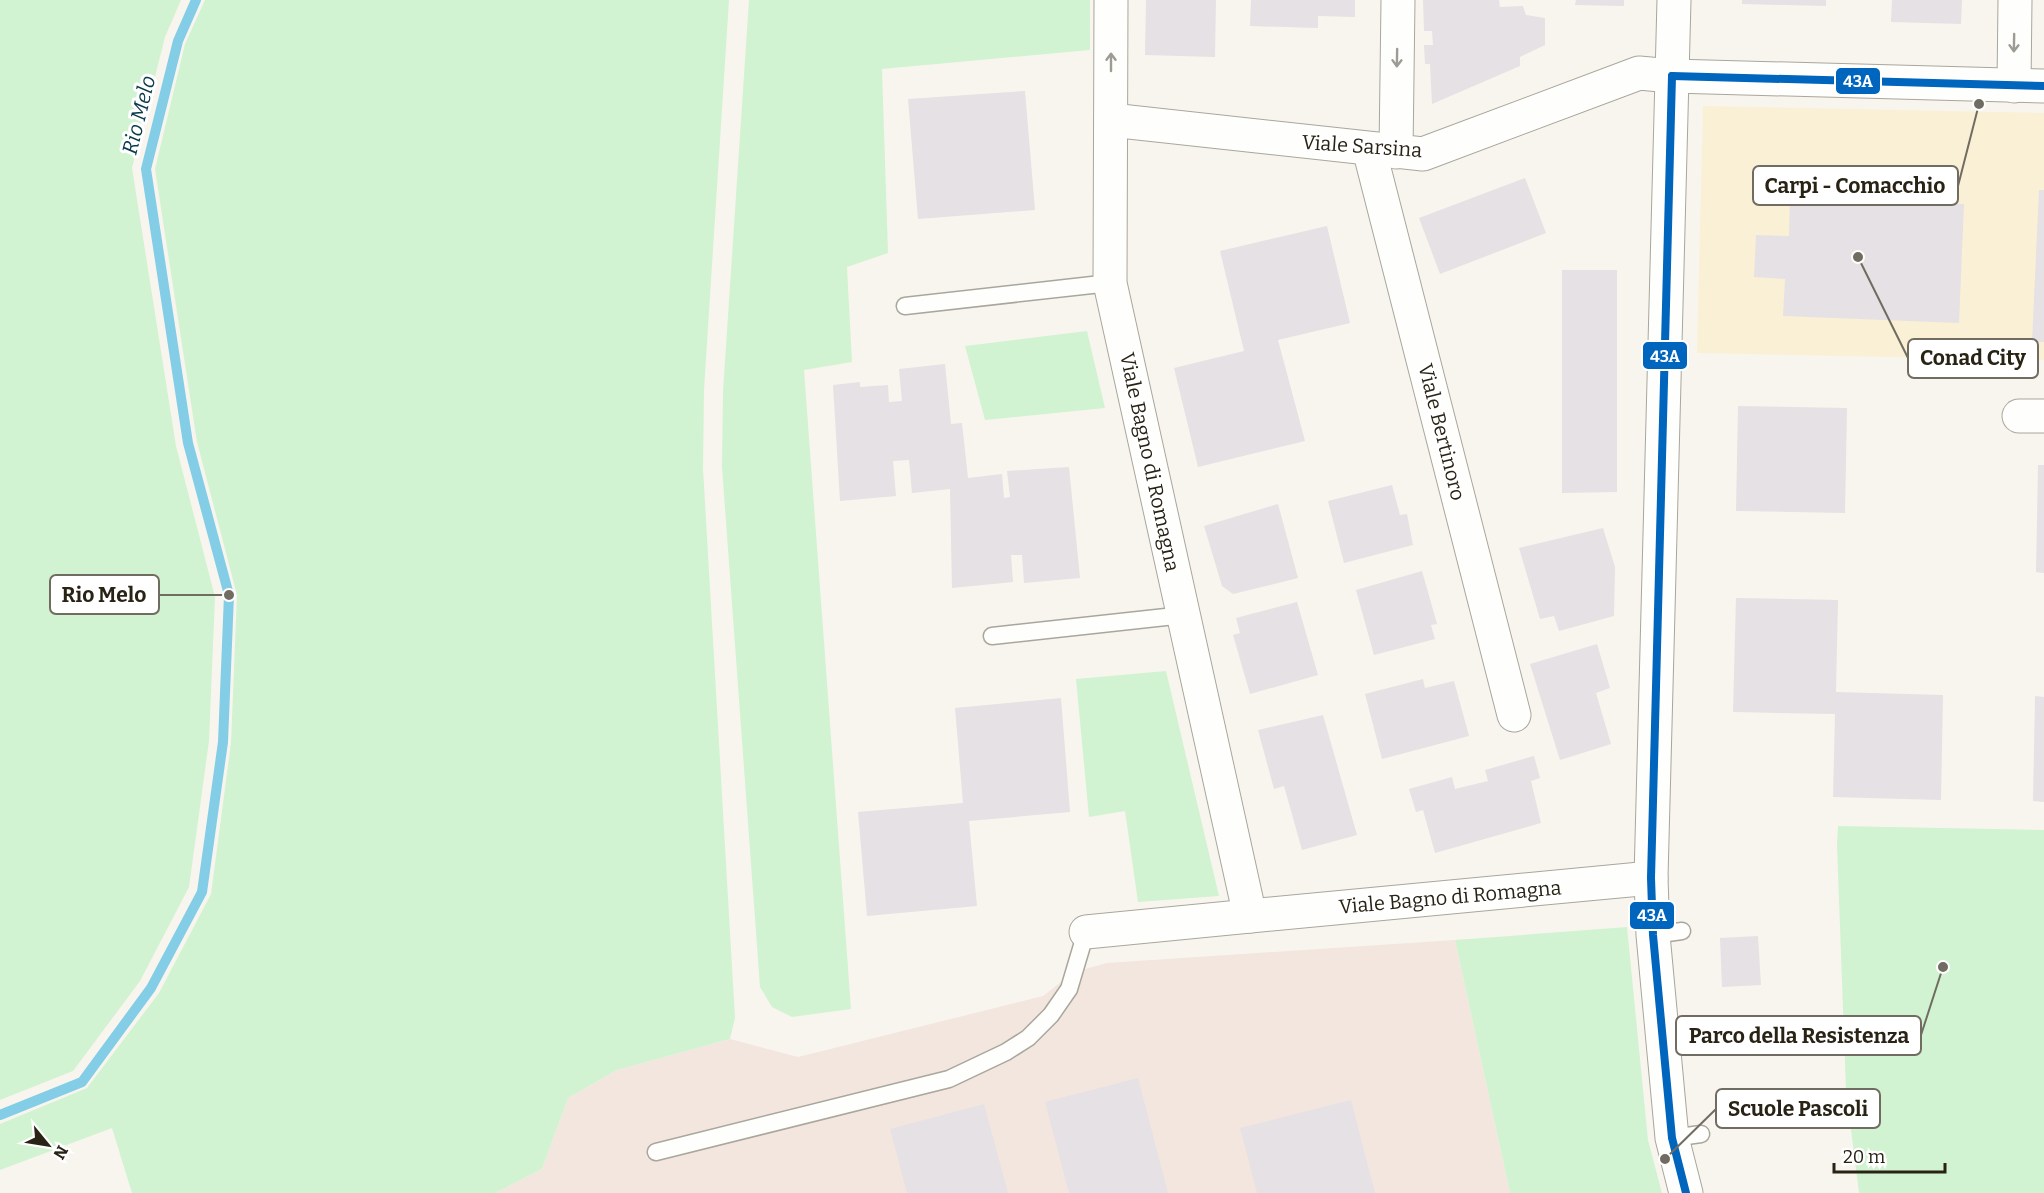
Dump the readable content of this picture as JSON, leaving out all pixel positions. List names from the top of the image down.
{
  "streets": {
    "street": ["Viale Sarsina", "Viale Bertinoro", "Viale Bagno di Romagna"]
  },
  "crossings": [
    ["Viale Sarsina", "Viale Bertinoro"],
    ["Viale Sarsina", "Viale Bagno di Romagna"]
  ],
  "water": ["Rio Melo"],
  "places": [
    "Carpi - Comacchio",
    "Conad City",
    "Rio Melo",
    "Parco della Resistenza",
    "Scuole Pascoli"
  ],
  "lines": ["transit line 43A"],
  "scale_bar": "20 m",
  "north": "bottom right"
}
